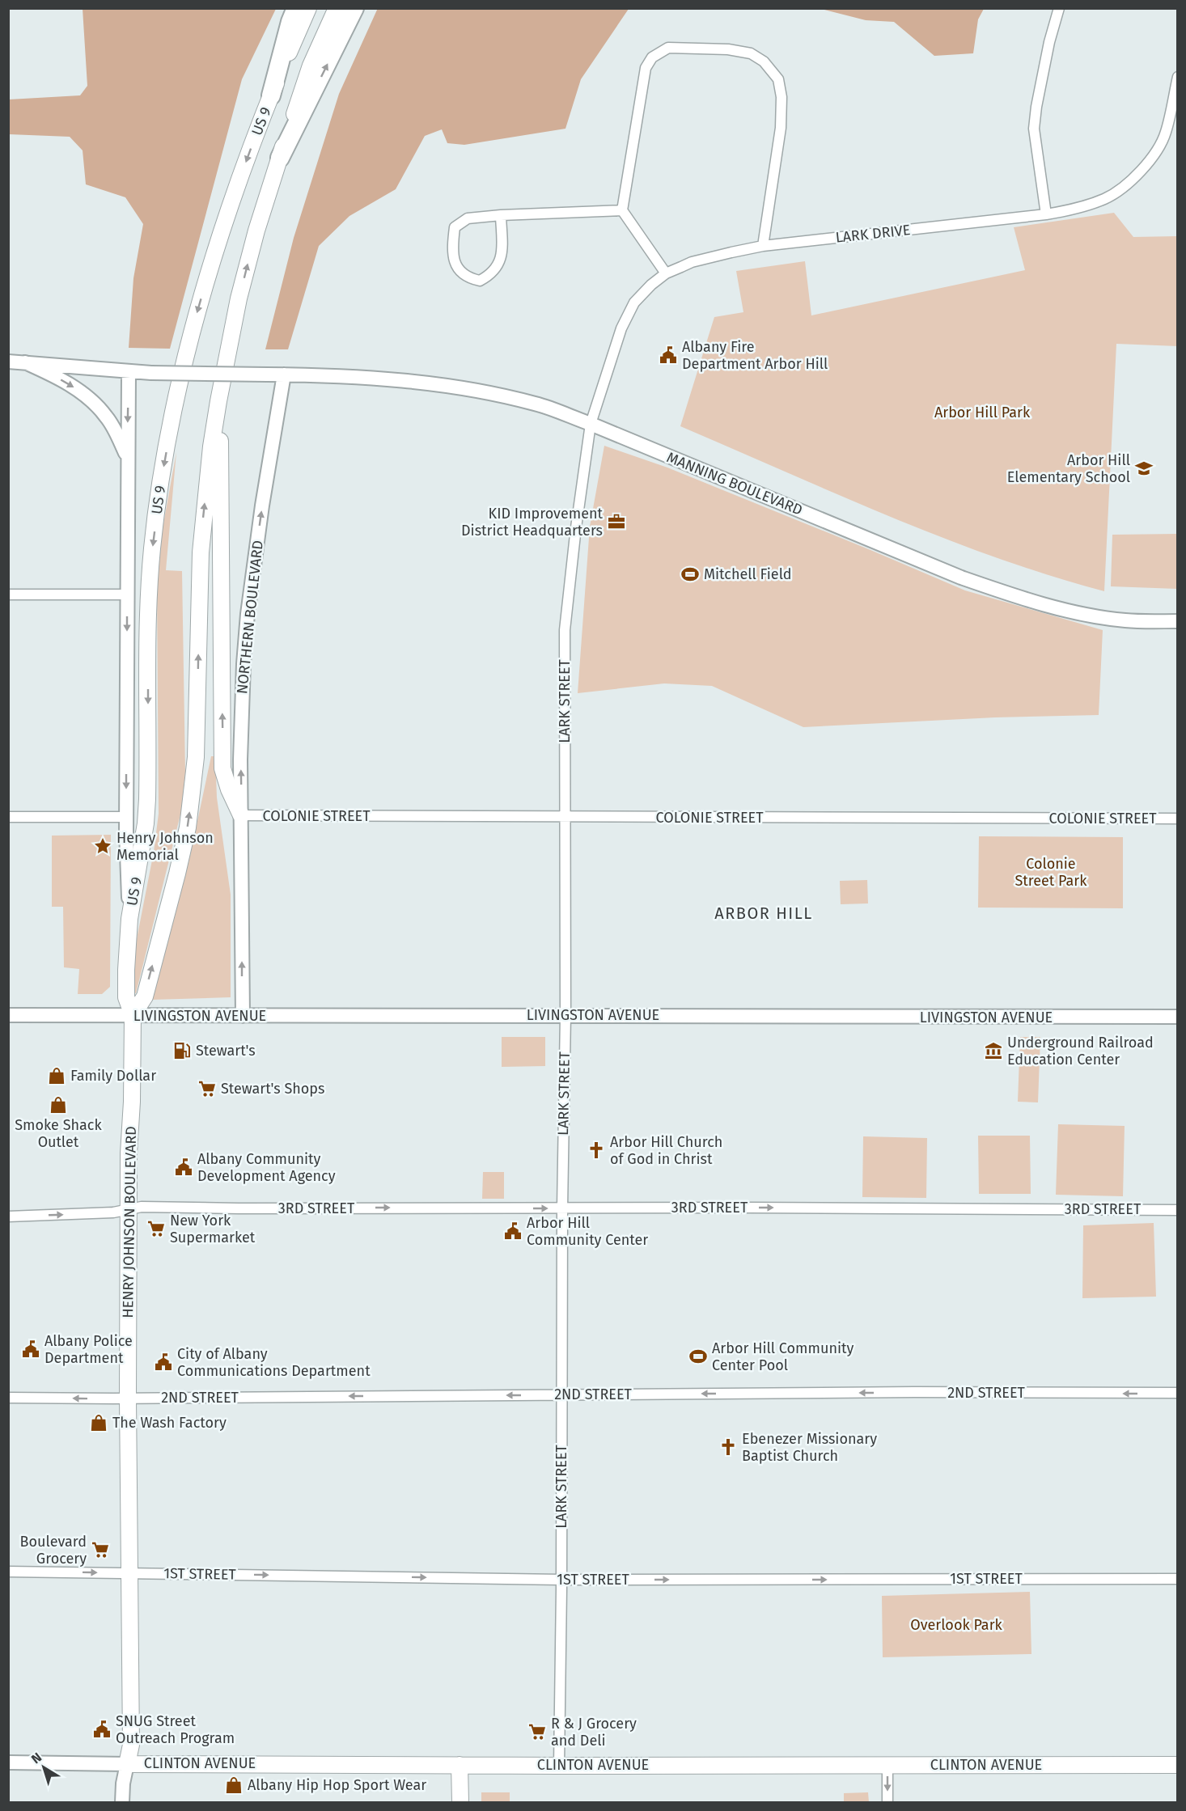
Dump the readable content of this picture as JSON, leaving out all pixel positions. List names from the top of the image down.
{
  "streets": {
    "main road": ["US 9", "HENRY JOHNSON BOULEVARD", "CLINTON AVENUE"],
    "street": [
      "LARK DRIVE",
      "MANNING BOULEVARD",
      "NORTHERN BOULEVARD",
      "LARK STREET",
      "COLONIE STREET",
      "LIVINGSTON AVENUE",
      "3RD STREET",
      "2ND STREET",
      "1ST STREET"
    ]
  },
  "crossings": [
    ["US 9", "LIVINGSTON AVENUE"],
    ["US 9", "HENRY JOHNSON BOULEVARD"],
    ["LARK DRIVE", "MANNING BOULEVARD"],
    ["LARK DRIVE", "LARK STREET"],
    ["MANNING BOULEVARD", "NORTHERN BOULEVARD"],
    ["MANNING BOULEVARD", "LARK STREET"],
    ["NORTHERN BOULEVARD", "COLONIE STREET"],
    ["NORTHERN BOULEVARD", "LIVINGSTON AVENUE"],
    ["LARK STREET", "COLONIE STREET"],
    ["LARK STREET", "LIVINGSTON AVENUE"],
    ["LARK STREET", "3RD STREET"],
    ["LARK STREET", "2ND STREET"],
    ["LARK STREET", "1ST STREET"],
    ["LARK STREET", "CLINTON AVENUE"],
    ["LIVINGSTON AVENUE", "HENRY JOHNSON BOULEVARD"],
    ["3RD STREET", "HENRY JOHNSON BOULEVARD"],
    ["HENRY JOHNSON BOULEVARD", "2ND STREET"],
    ["HENRY JOHNSON BOULEVARD", "1ST STREET"],
    ["HENRY JOHNSON BOULEVARD", "CLINTON AVENUE"]
  ],
  "one_way": ["3RD STREET", "2ND STREET", "1ST STREET"],
  "districts": ["ARBOR HILL"],
  "parks": ["Arbor Hill Park", "Colonie Street Park", "Overlook Park"],
  "places": {
    "public building": [
      "Albany Fire Department Arbor Hill",
      "Albany Community Development Agency",
      "Arbor Hill Community Center",
      "Albany Police Department",
      "City of Albany Communications Department",
      "SNUG Street Outreach Program"
    ],
    "school or university": ["Arbor Hill Elementary School"],
    "office": ["KID Improvement District Headquarters"],
    "sports": ["Mitchell Field", "Arbor Hill Community Center Pool"],
    "place": ["Henry Johnson Memorial"],
    "fuel station": ["Stewart's"],
    "museum": ["Underground Railroad Education Center"],
    "shop": [
      "Family Dollar",
      "Smoke Shack Outlet",
      "The Wash Factory",
      "Albany Hip Hop Sport Wear"
    ],
    "supermarket": [
      "Stewart's Shops",
      "New York Supermarket",
      "Boulevard Grocery",
      "R & J Grocery and Deli"
    ],
    "church": ["Arbor Hill Church of God in Christ", "Ebenezer Missionary Baptist Church"]
  },
  "north": "top left"
}
